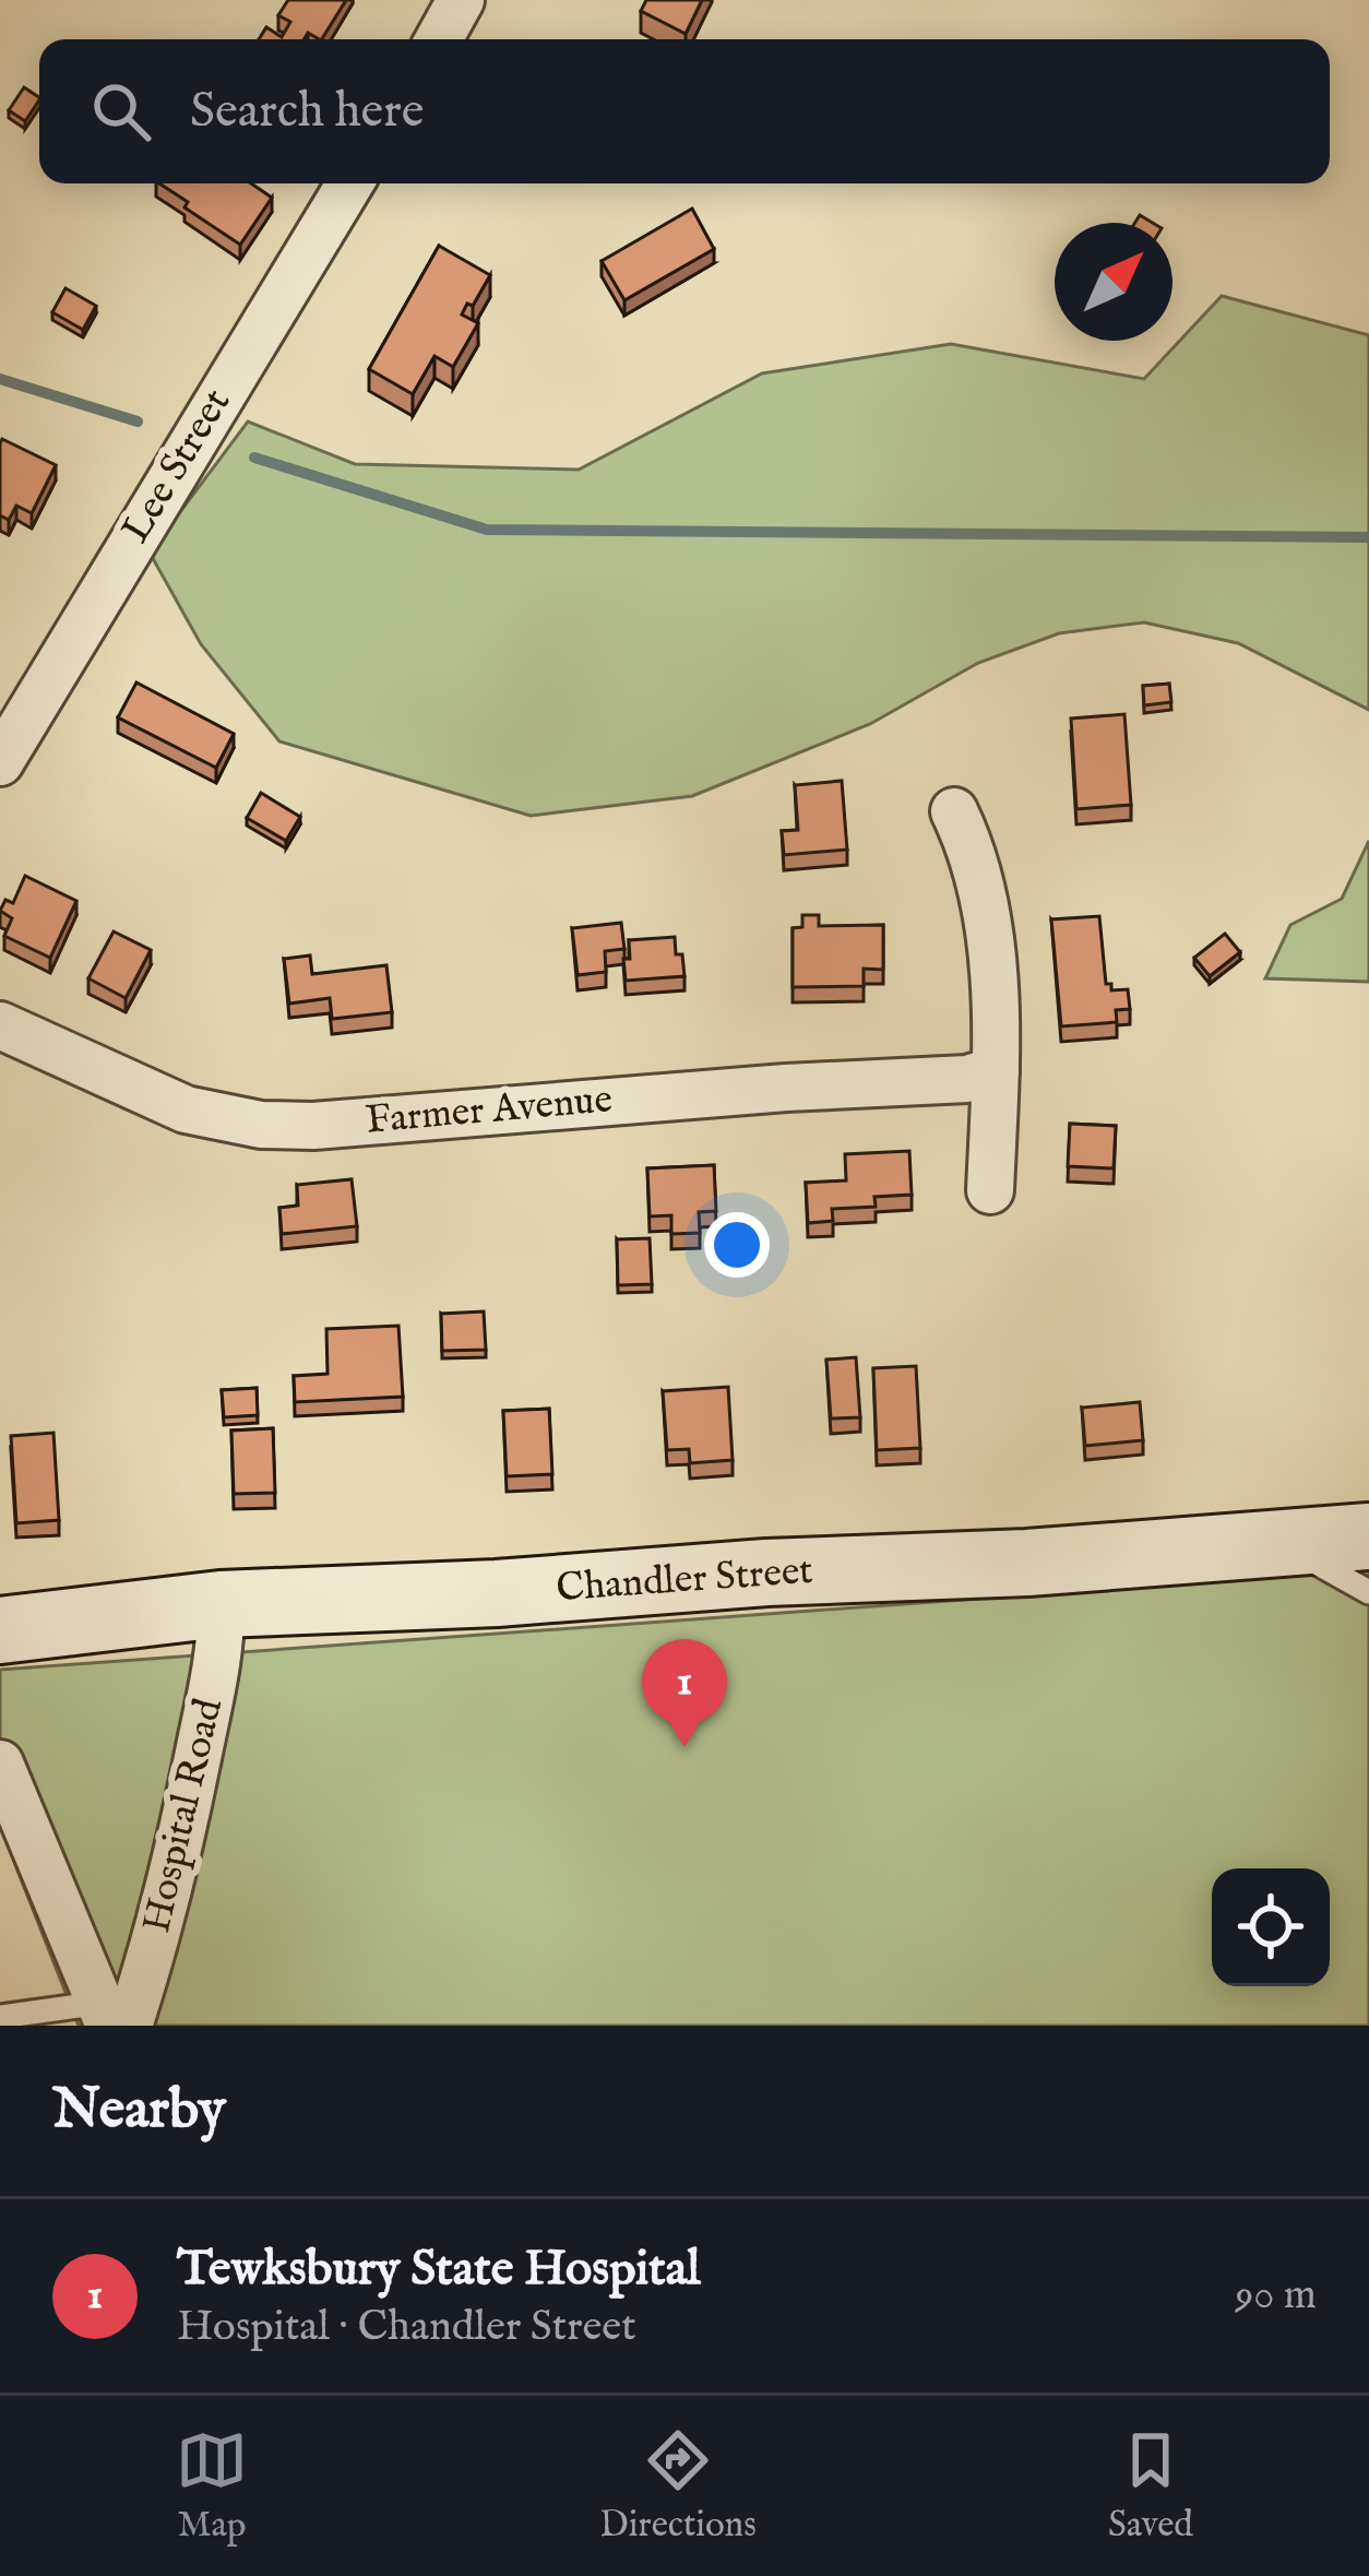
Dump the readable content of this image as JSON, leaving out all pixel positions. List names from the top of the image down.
{
  "streets": {
    "street": [
      "Lee Street",
      "Farmer Avenue",
      "Chandler Street",
      "Hospital Road"
    ]
  },
  "crossings": [
    ["Chandler Street", "Hospital Road"]
  ],
  "north": "top right",
  "page": {
    "search": "Search here",
    "pins": "1",
    "heading": "Nearby",
    "list": [
      {
        "mark": "1",
        "name": "Tewksbury State Hospital",
        "note": "Hospital · Chandler Street",
        "value": "90 m"
      }
    ],
    "nav": ["Map", "Directions", "Saved"]
  }
}
